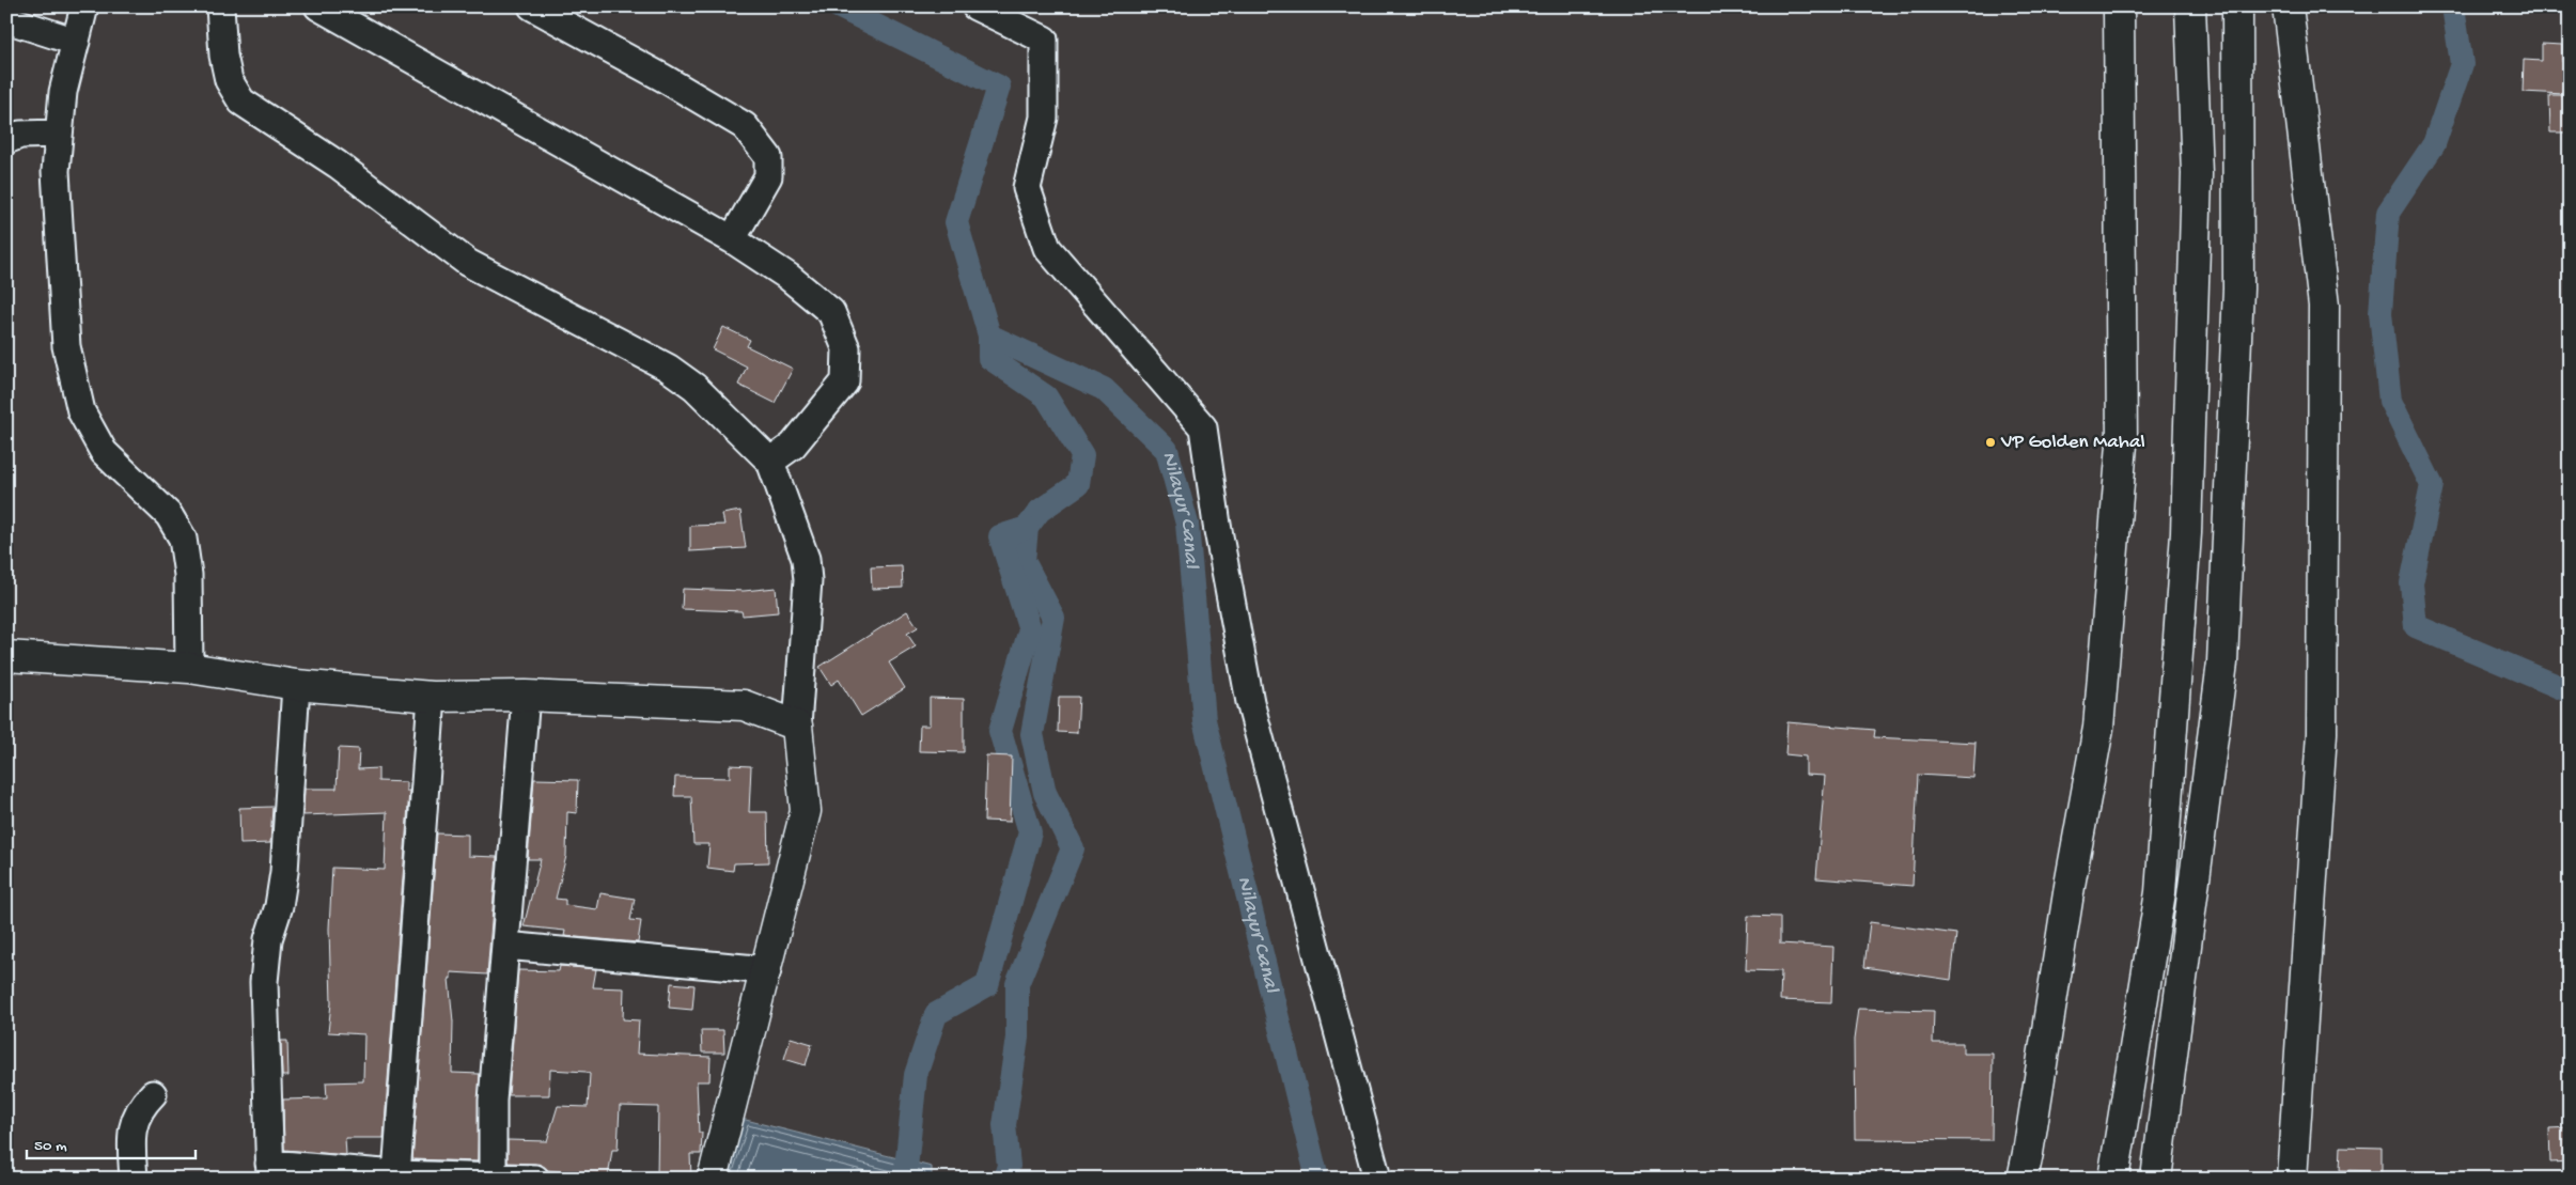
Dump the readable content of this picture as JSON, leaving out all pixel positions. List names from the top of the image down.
{
  "water": ["Nilayur Canal"],
  "places": ["VP Golden Mahal"],
  "scale_bar": "50 m"
}
